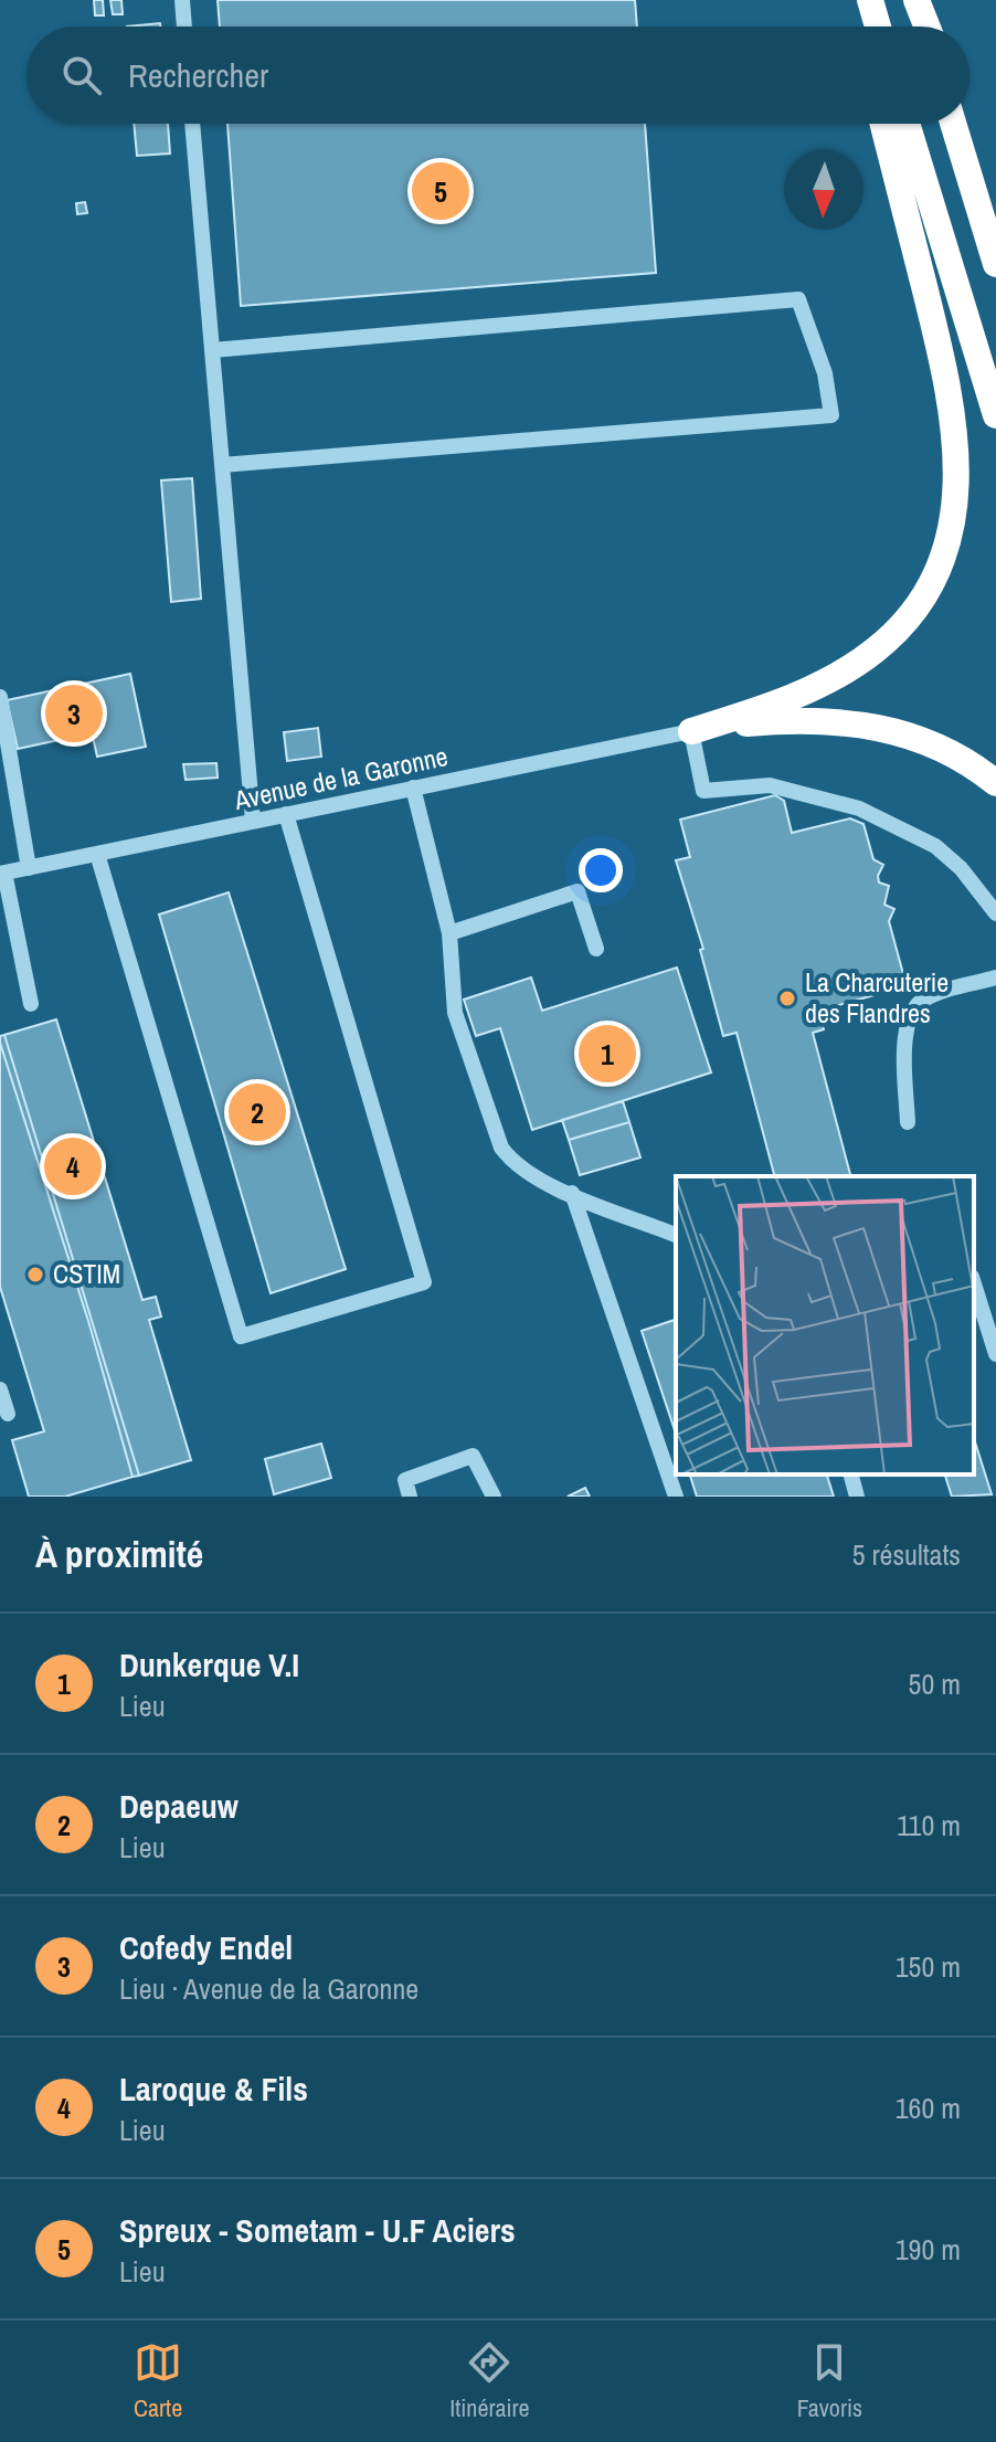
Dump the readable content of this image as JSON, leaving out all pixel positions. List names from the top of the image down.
{
  "streets": {
    "street": ["Avenue de la Garonne"]
  },
  "places": ["La Charcuterie des Flandres", "CSTIM"],
  "north": "bottom",
  "page": {
    "search": "Rechercher",
    "pins": [
      "5",
      "3",
      "1",
      "2",
      "4"
    ],
    "heading": ["À proximité", "5 résultats"],
    "list": [
      {
        "mark": "1",
        "name": "Dunkerque V.I",
        "note": "Lieu",
        "value": "50 m"
      },
      {
        "mark": "2",
        "name": "Depaeuw",
        "note": "Lieu",
        "value": "110 m"
      },
      {
        "mark": "3",
        "name": "Cofedy Endel",
        "note": "Lieu · Avenue de la Garonne",
        "value": "150 m"
      },
      {
        "mark": "4",
        "name": "Laroque & Fils",
        "note": "Lieu",
        "value": "160 m"
      },
      {
        "mark": "5",
        "name": "Spreux - Sometam - U.F Aciers",
        "note": "Lieu",
        "value": "190 m"
      }
    ],
    "nav": ["Carte", "Itinéraire", "Favoris"]
  }
}
